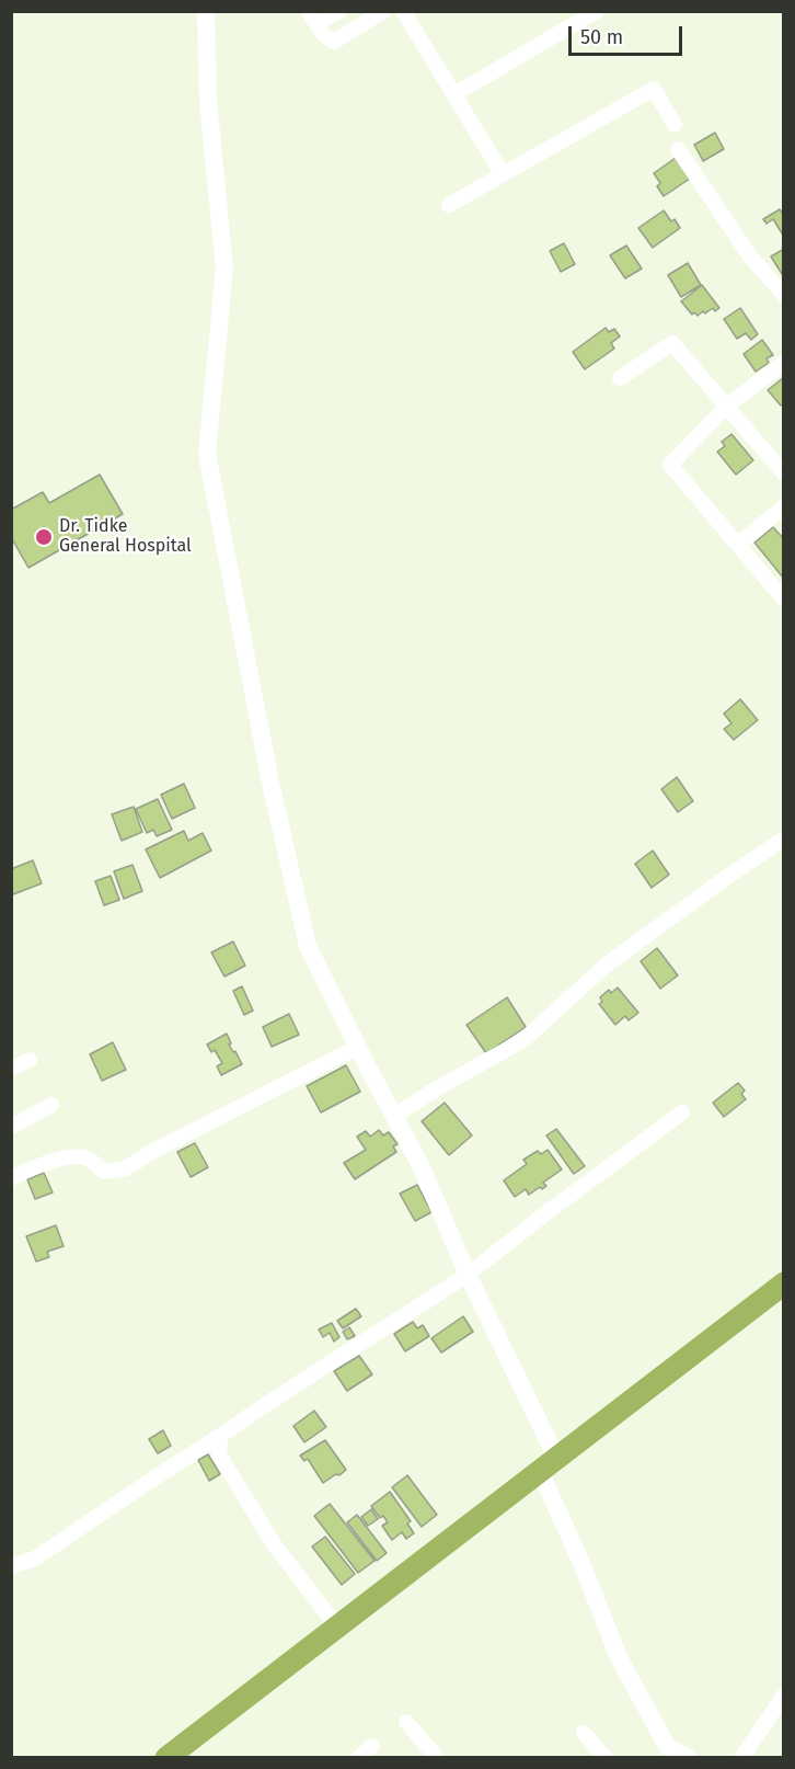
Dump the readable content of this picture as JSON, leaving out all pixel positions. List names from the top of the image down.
{
  "places": ["Dr. Tidke General Hospital"],
  "scale_bar": "50 m"
}
